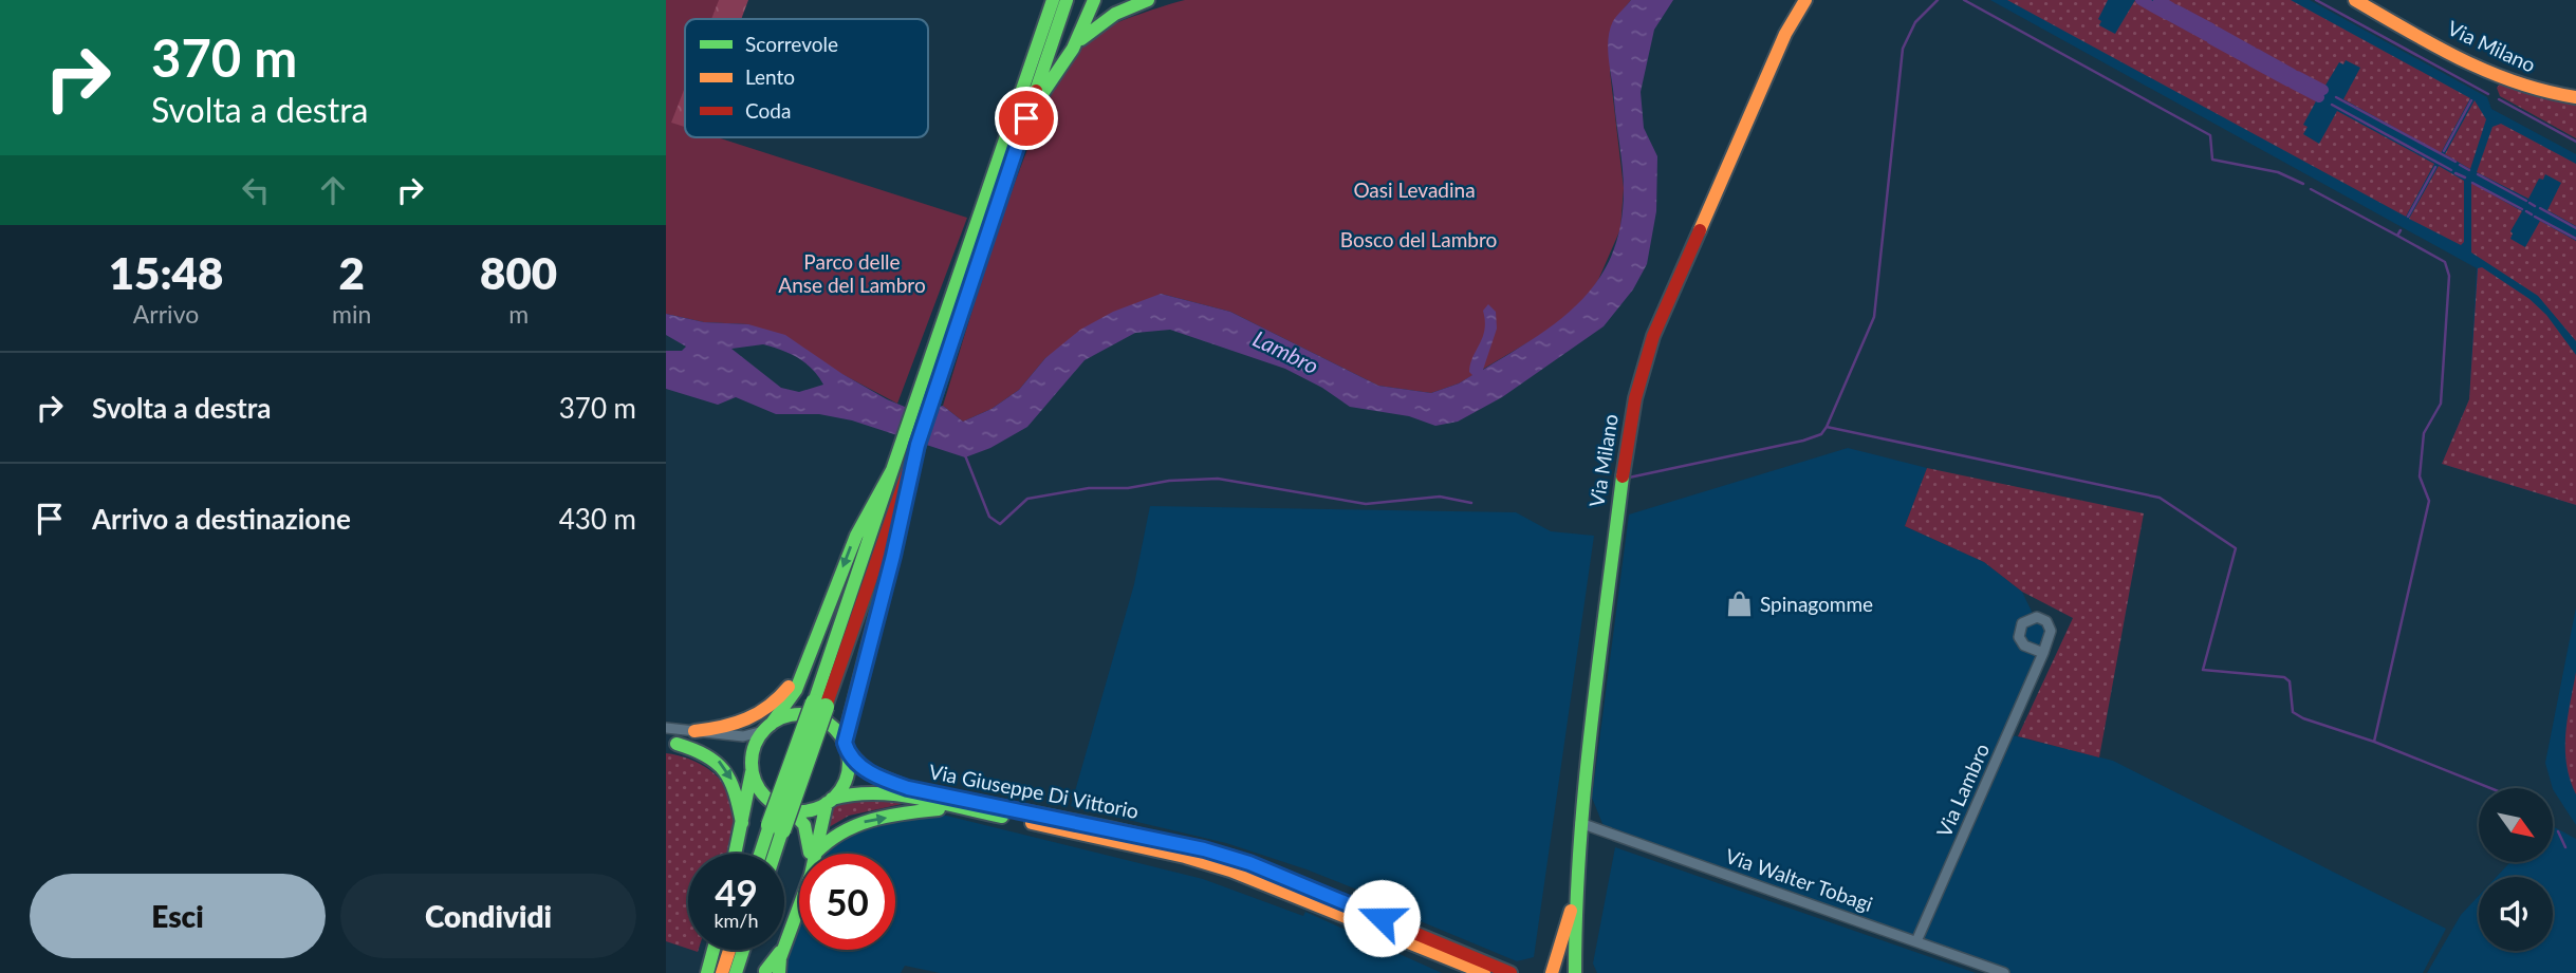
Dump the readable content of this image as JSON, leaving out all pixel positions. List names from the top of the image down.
{
  "streets": {
    "main road": ["Via Milano", "Via Giuseppe Di Vittorio"],
    "street": ["Via Lambro", "Via Walter Tobagi"]
  },
  "crossings": [
    ["Via Milano", "Via Walter Tobagi"],
    ["Via Lambro", "Via Walter Tobagi"]
  ],
  "water": ["Lambro"],
  "parks": ["Oasi Levadina", "Bosco del Lambro", "Parco delle Anse del Lambro"],
  "places": {
    "shop": ["Spinagomme"]
  },
  "legend": ["Scorrevole", "Lento", "Coda"],
  "north": "bottom right",
  "page": {
    "turn": ["370 m", "Svolta a destra"],
    "eta": [
      "15:48",
      "Arrivo",
      "2",
      "min",
      "800",
      "m"
    ],
    "list": [
      {
        "name": "Svolta a destra",
        "value": "370 m"
      },
      {
        "name": "Arrivo a destinazione",
        "value": "430 m"
      }
    ],
    "speed": "49 km/h",
    "limit": "50",
    "buttons": ["Esci", "Condividi"]
  }
}
